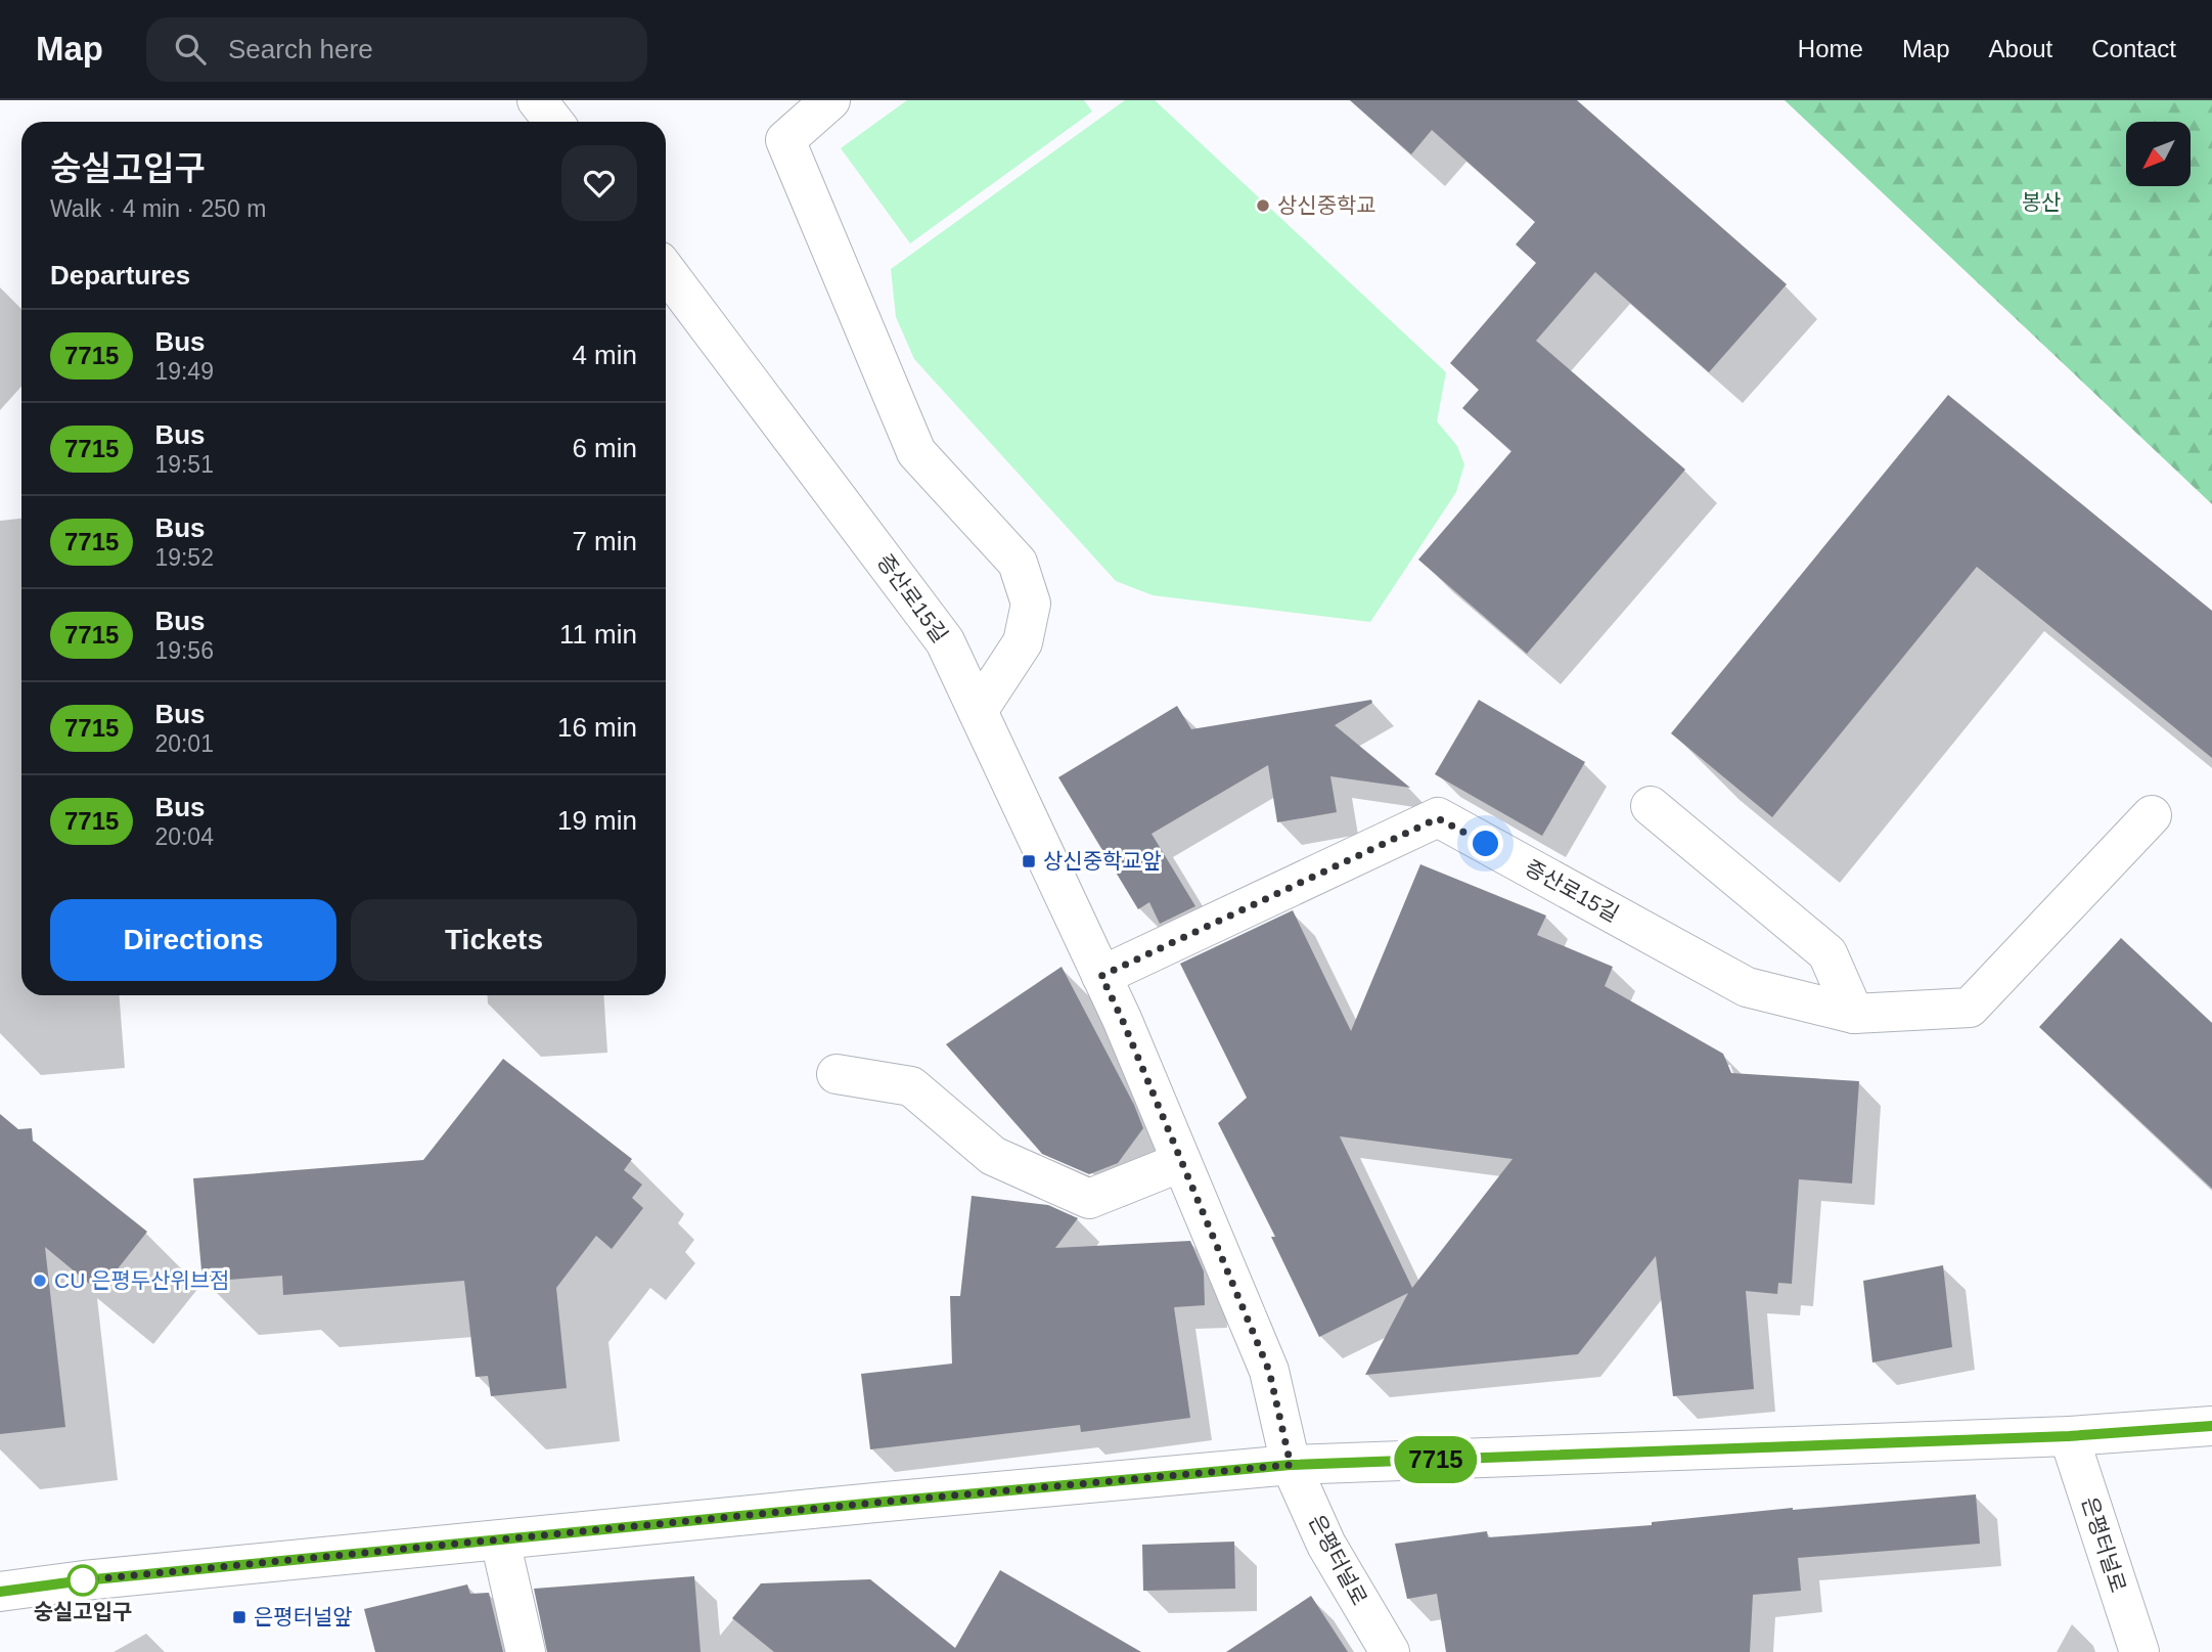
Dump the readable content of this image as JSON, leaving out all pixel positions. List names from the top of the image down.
{
  "streets": {
    "main road": ["증산로15길", "은평터널로"]
  },
  "crossings": [
    ["증산로15길", "은평터널로"]
  ],
  "parks": ["봉산"],
  "places": {
    "other": ["상신중학교", "CU 은평두산위브점", "숭실고입구"],
    "transit": ["상신중학교앞", "은평터널앞"]
  },
  "lines": ["bus line 7715"],
  "north": "bottom left",
  "page": {
    "header": "Map",
    "search": "Search here",
    "nav": [
      "Home",
      "Map",
      "About",
      "Contact"
    ],
    "on_map": "7715",
    "heading": [
      ["숭실고입구", "Walk · 4 min · 250 m"],
      "Departures"
    ],
    "list": [
      {
        "mark": "7715",
        "name": "Bus",
        "note": "19:49",
        "value": "4 min"
      },
      {
        "mark": "7715",
        "name": "Bus",
        "note": "19:51",
        "value": "6 min"
      },
      {
        "mark": "7715",
        "name": "Bus",
        "note": "19:52",
        "value": "7 min"
      },
      {
        "mark": "7715",
        "name": "Bus",
        "note": "19:56",
        "value": "11 min"
      },
      {
        "mark": "7715",
        "name": "Bus",
        "note": "20:01",
        "value": "16 min"
      },
      {
        "mark": "7715",
        "name": "Bus",
        "note": "20:04",
        "value": "19 min"
      }
    ],
    "buttons": ["Directions", "Tickets"]
  }
}
